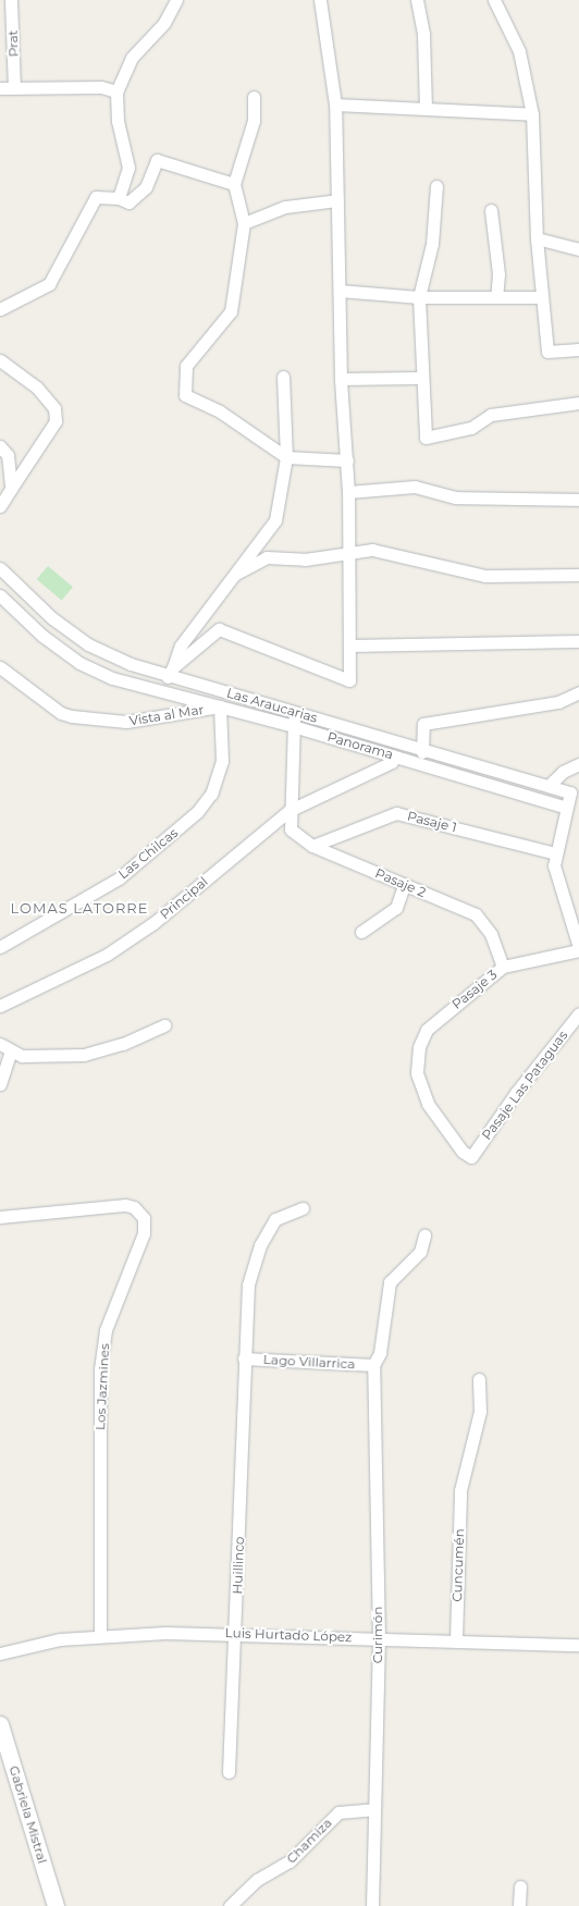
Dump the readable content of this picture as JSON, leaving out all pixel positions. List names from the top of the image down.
{
  "streets": {
    "street": [
      "Prat",
      "Las Araucarias",
      "Vista al Mar",
      "Panorama",
      "Pasaje 1",
      "Las Chilcas",
      "Pasaje 2",
      "Principal",
      "Pasaje 3",
      "Pasaje Las Pataguas",
      "Lago Villarrica",
      "Los Jazmines",
      "Huillinco",
      "Cuncumén",
      "Luis Hurtado López",
      "Curimón",
      "Gabriela Mistral",
      "Chamiza"
    ]
  },
  "crossings": [
    ["Las Araucarias", "Panorama"],
    ["Vista al Mar", "Panorama"],
    ["Vista al Mar", "Las Chilcas"],
    ["Panorama", "Las Chilcas"],
    ["Panorama", "Principal"],
    ["Pasaje 1", "Pasaje 2"],
    ["Pasaje 2", "Principal"],
    ["Pasaje 2", "Pasaje 3"],
    ["Pasaje 3", "Pasaje Las Pataguas"],
    ["Lago Villarrica", "Huillinco"],
    ["Lago Villarrica", "Curimón"],
    ["Los Jazmines", "Luis Hurtado López"],
    ["Huillinco", "Luis Hurtado López"],
    ["Cuncumén", "Luis Hurtado López"],
    ["Luis Hurtado López", "Curimón"],
    ["Curimón", "Chamiza"]
  ],
  "districts": ["LOMAS LATORRE"]
}
